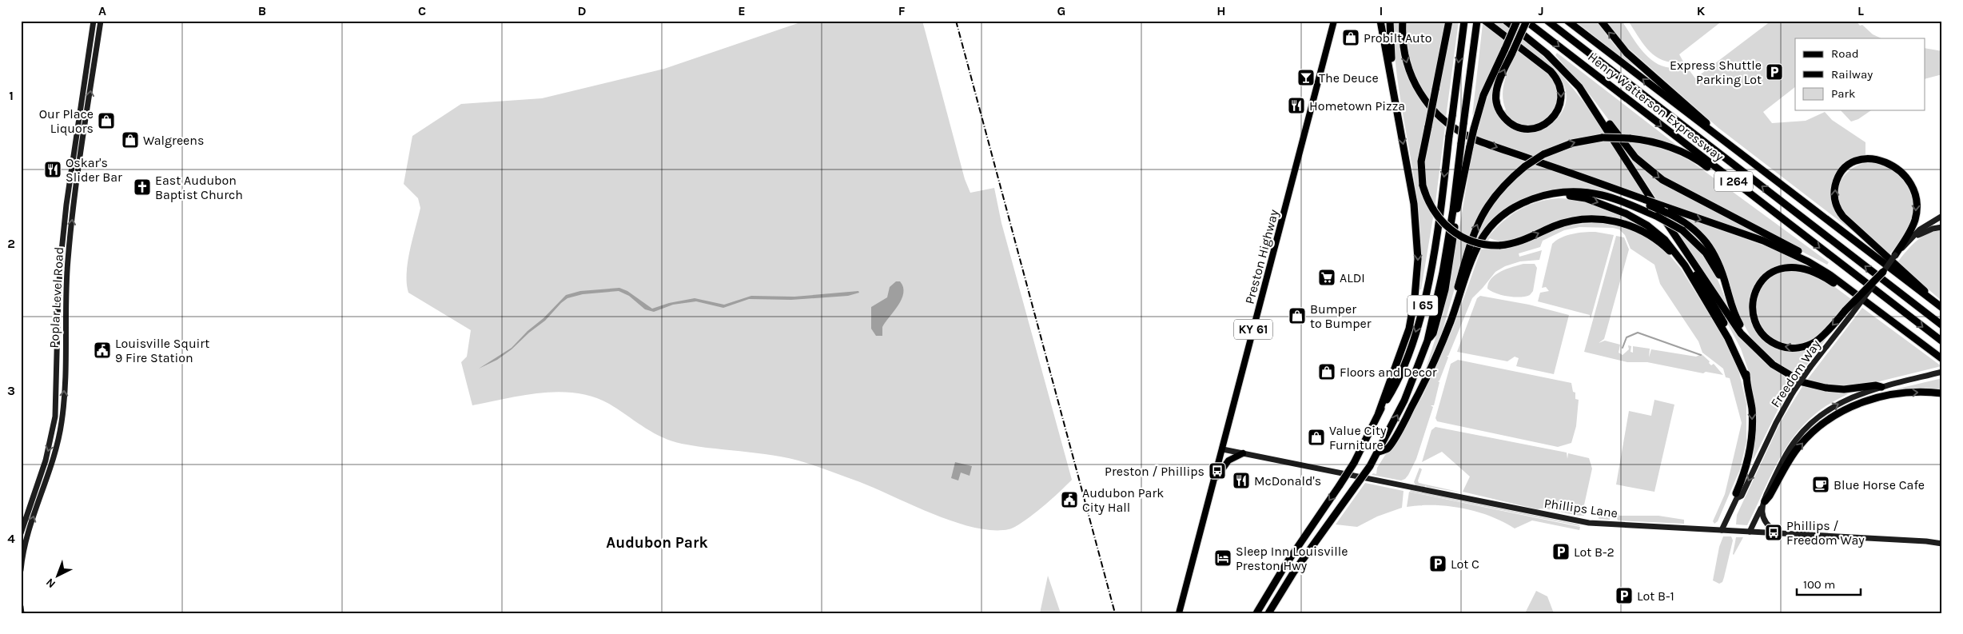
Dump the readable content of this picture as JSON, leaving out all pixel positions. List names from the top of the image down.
{
  "streets": {
    "highway": ["Henry Watterson Expressway", "I 264", "I 65"],
    "main road": [
      "Preston Highway",
      "Poplar Level Road",
      "KY 61",
      "Freedom Way",
      "Phillips Lane"
    ]
  },
  "crossings": [
    ["Preston Highway", "Phillips Lane"],
    ["Freedom Way", "Phillips Lane"]
  ],
  "districts": ["Audubon Park"],
  "places": {
    "shop": [
      "Probilt Auto",
      "Our Place Liquors",
      "Walgreens",
      "Bumper to Bumper",
      "Floors and Decor",
      "Value City Furniture"
    ],
    "parking": [
      "Express Shuttle Parking Lot",
      "Lot B-2",
      "Lot C",
      "Lot B-1"
    ],
    "bar": ["The Deuce"],
    "restaurant": ["Hometown Pizza", "Oskar's Slider Bar", "McDonald's"],
    "church": ["East Audubon Baptist Church"],
    "supermarket": ["ALDI"],
    "public building": ["Louisville Squirt 9 Fire Station", "Audubon Park City Hall"],
    "bus stop": ["Preston / Phillips", "Phillips / Freedom Way"],
    "cafe": ["Blue Horse Cafe"],
    "hotel": ["Sleep Inn Louisville Preston Hwy"]
  },
  "legend": ["Road", "Railway", "Park"],
  "scale_bar": "100 m",
  "north": "bottom left",
  "grid": {
    "columns": [
      "A",
      "B",
      "C",
      "D",
      "E",
      "F",
      "G",
      "H",
      "I",
      "J",
      "K",
      "L"
    ],
    "rows": [
      "1",
      "2",
      "3",
      "4"
    ]
  }
}
